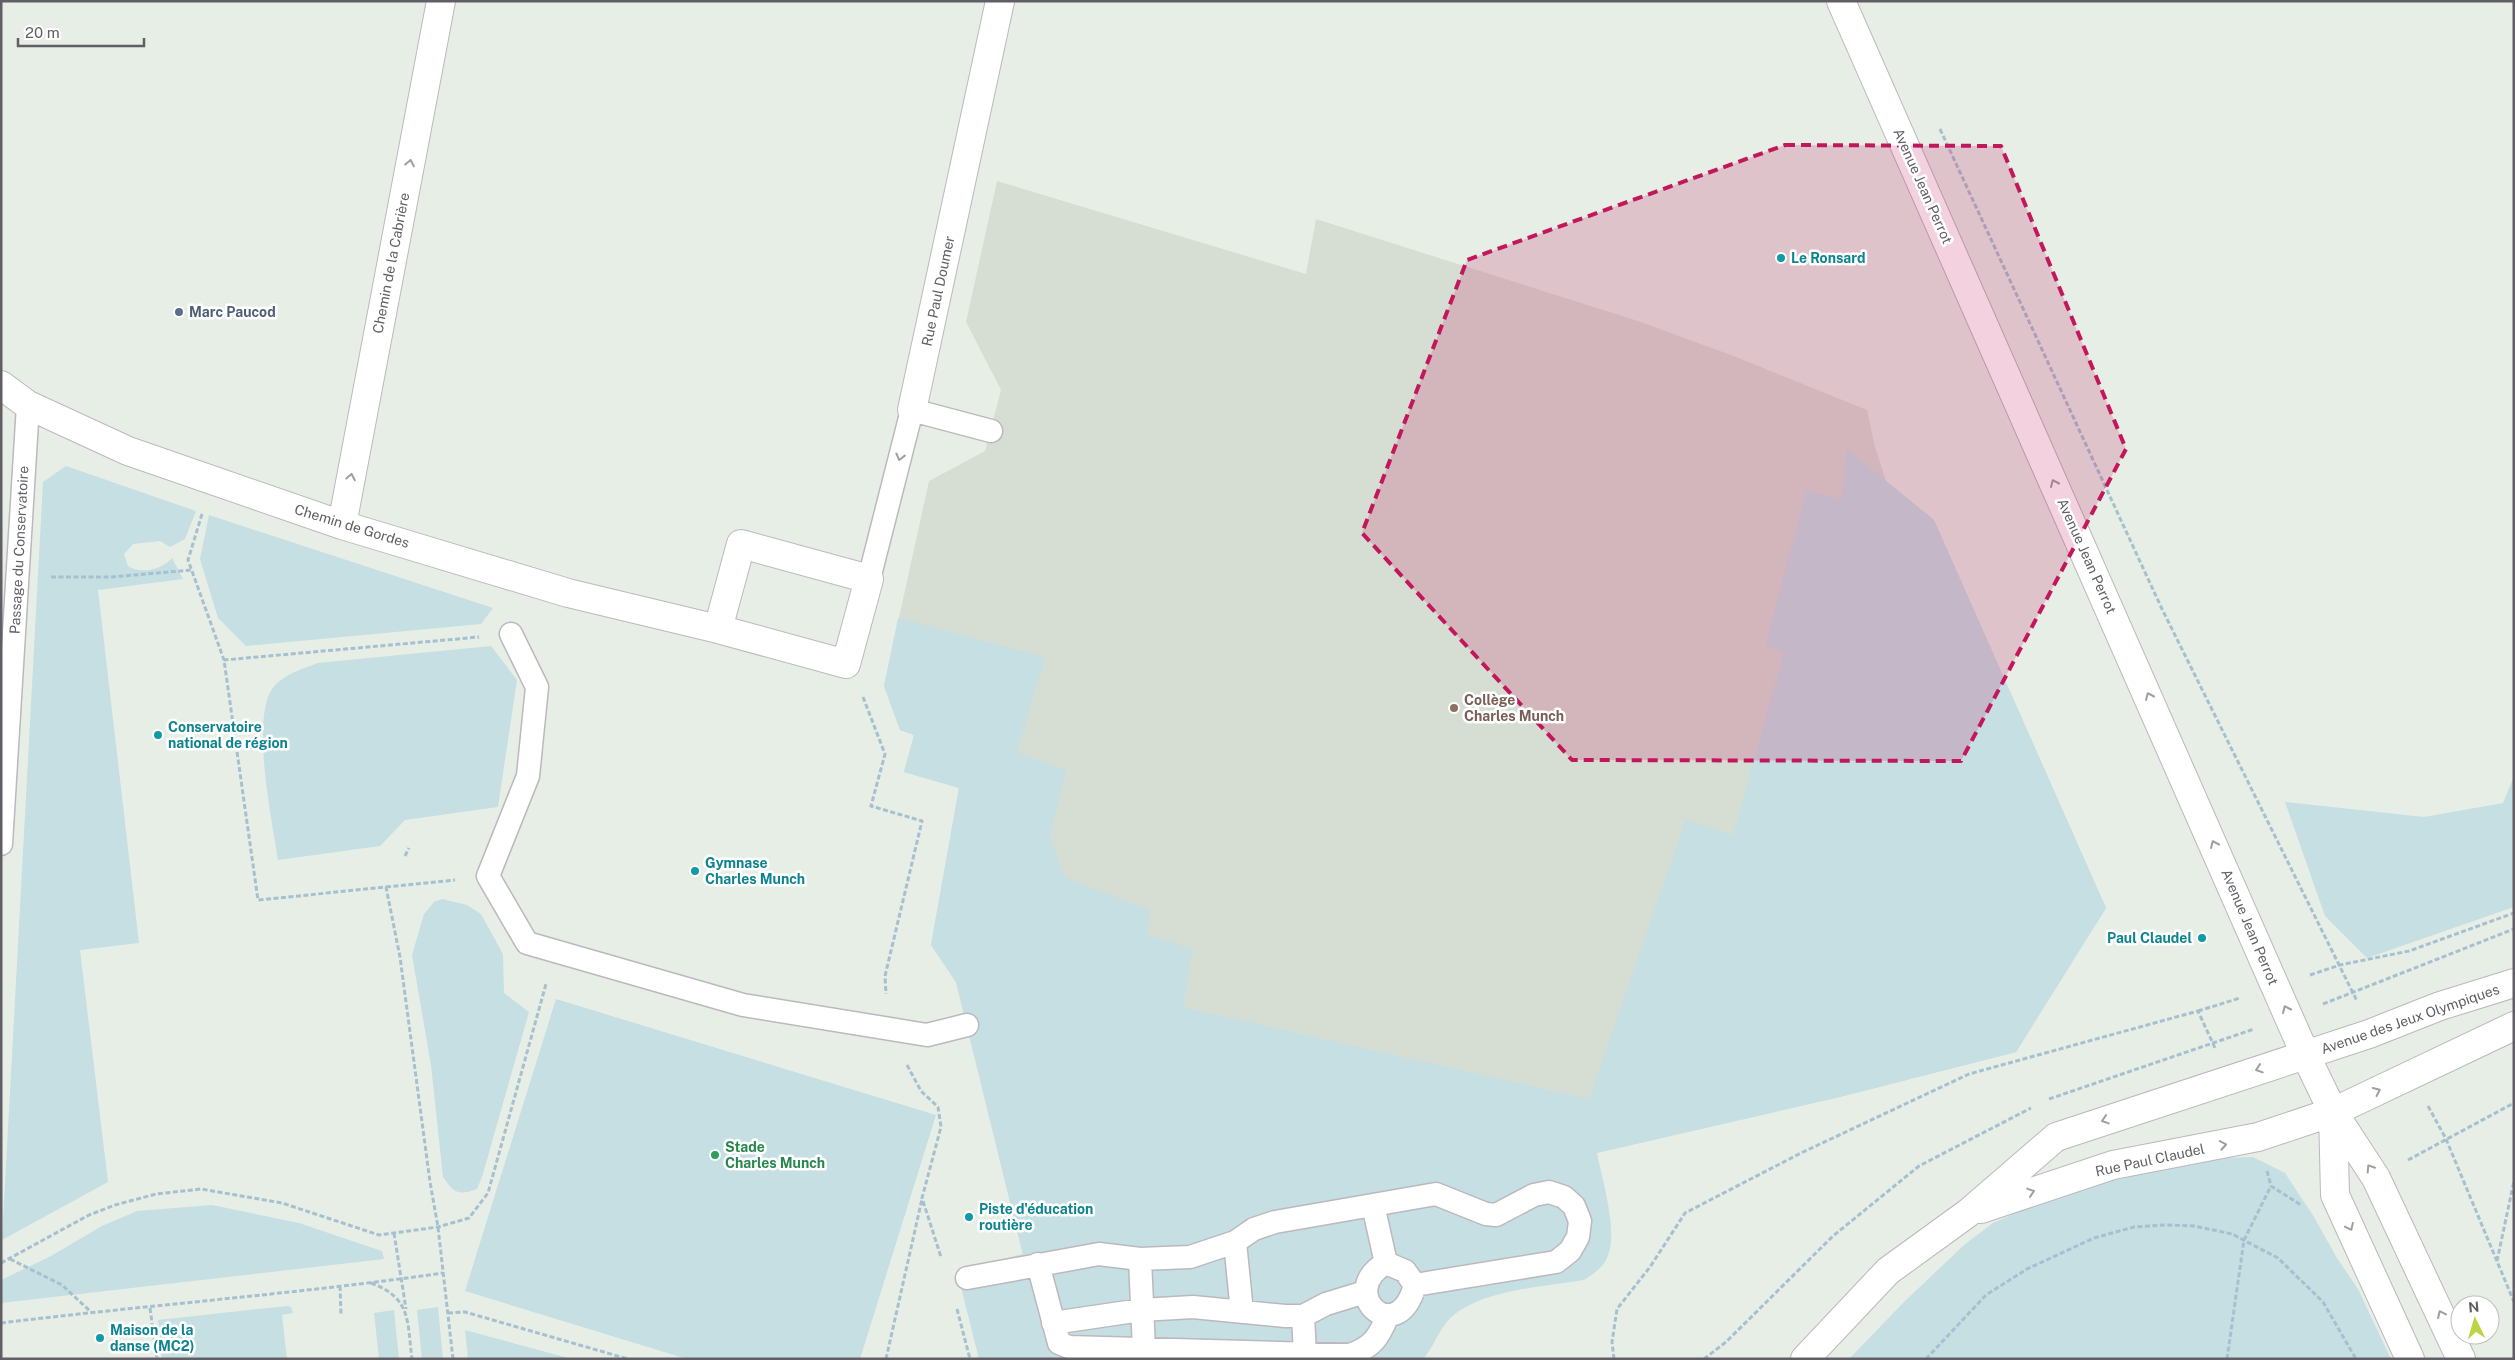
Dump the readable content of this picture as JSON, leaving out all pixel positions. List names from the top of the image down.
{
  "streets": {
    "main road": [
      "Avenue Jean Perrot",
      "Chemin de la Cabrière",
      "Rue Paul Doumer",
      "Chemin de Gordes",
      "Avenue des Jeux Olympiques",
      "Rue Paul Claudel"
    ],
    "lane": ["Passage du Conservatoire"]
  },
  "crossings": [
    ["Avenue Jean Perrot", "Avenue des Jeux Olympiques"],
    ["Avenue Jean Perrot", "Rue Paul Claudel"],
    ["Chemin de la Cabrière", "Chemin de Gordes"],
    ["Rue Paul Doumer", "Chemin de Gordes"],
    ["Chemin de Gordes", "Passage du Conservatoire"],
    ["Avenue des Jeux Olympiques", "Rue Paul Claudel"]
  ],
  "one_way": ["Chemin de la Cabrière"],
  "places": [
    "Le Ronsard",
    "Marc Paucod",
    "Collège Charles Munch",
    "Conservatoire national de région",
    "Gymnase Charles Munch",
    "Paul Claudel",
    "Stade Charles Munch",
    "Piste d'éducation routière",
    "Maison de la danse (MC2)"
  ],
  "scale_bar": "20 m",
  "north": "top"
}
